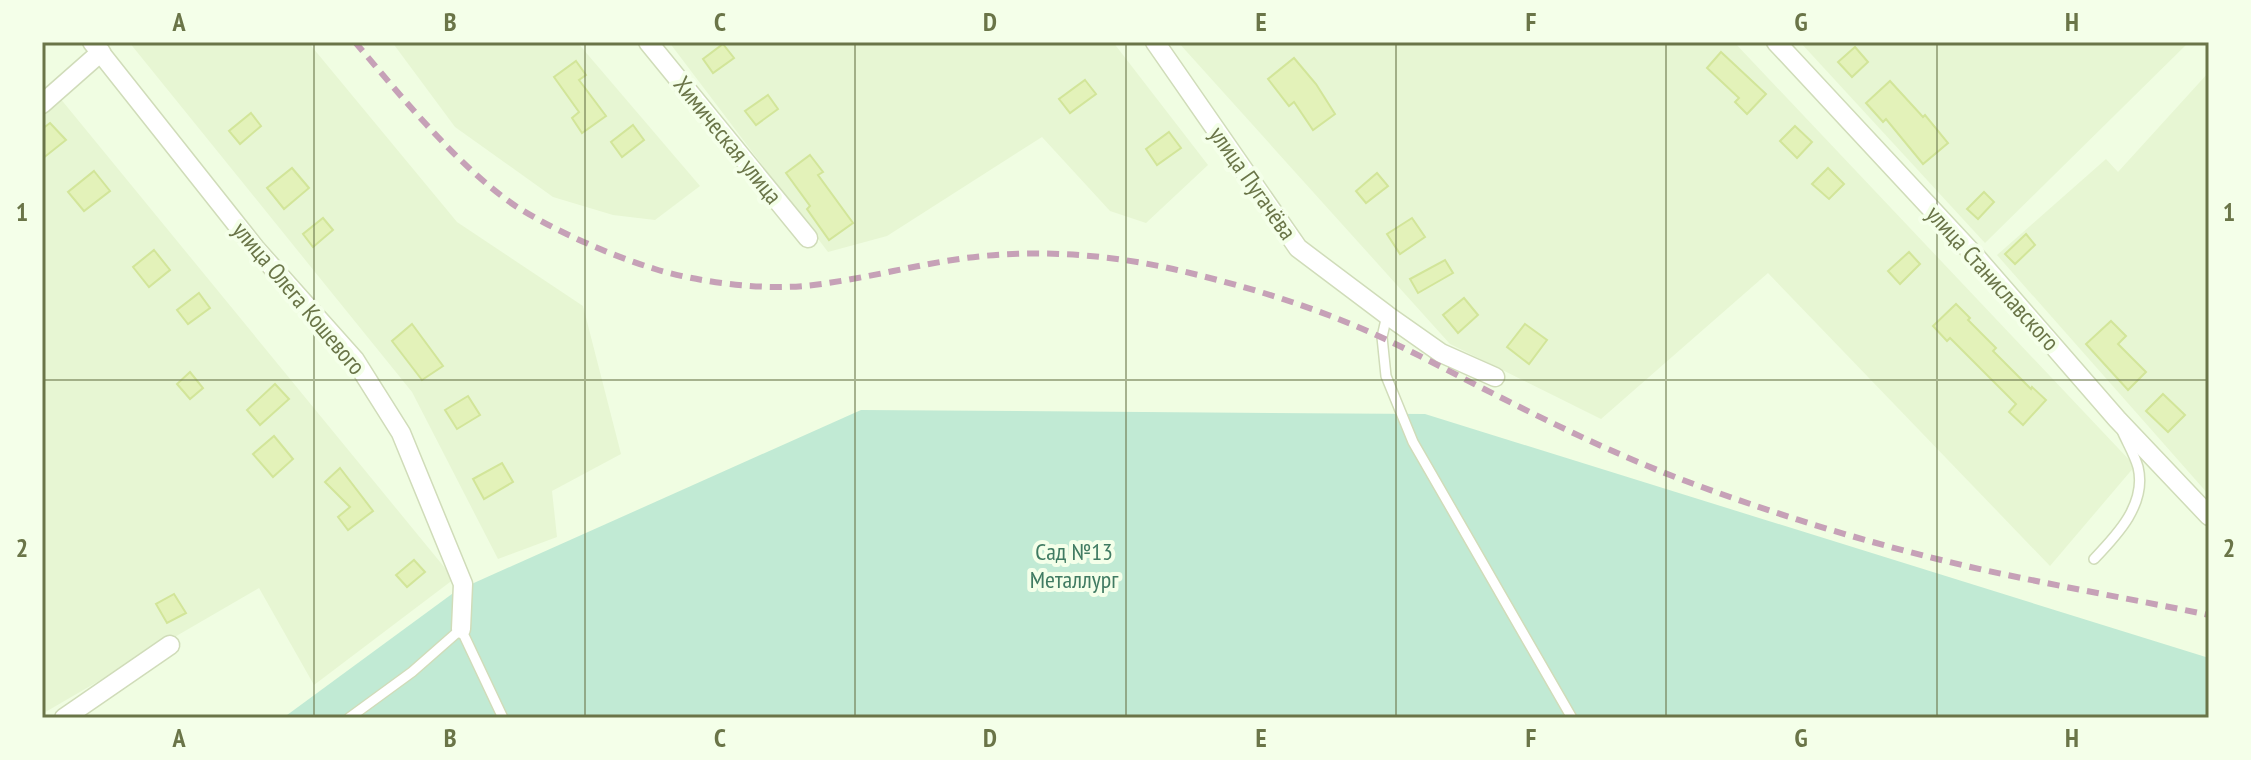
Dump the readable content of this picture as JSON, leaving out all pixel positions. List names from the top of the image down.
{
  "streets": {
    "street": [
      "Химическая улица",
      "улица Пугачёва",
      "улица Станиславского",
      "улица Олега Кошевого"
    ]
  },
  "parks": ["Сад №13 Металлург"],
  "grid": {
    "columns": [
      "A",
      "B",
      "C",
      "D",
      "E",
      "F",
      "G",
      "H"
    ],
    "rows": ["1", "2"]
  }
}
